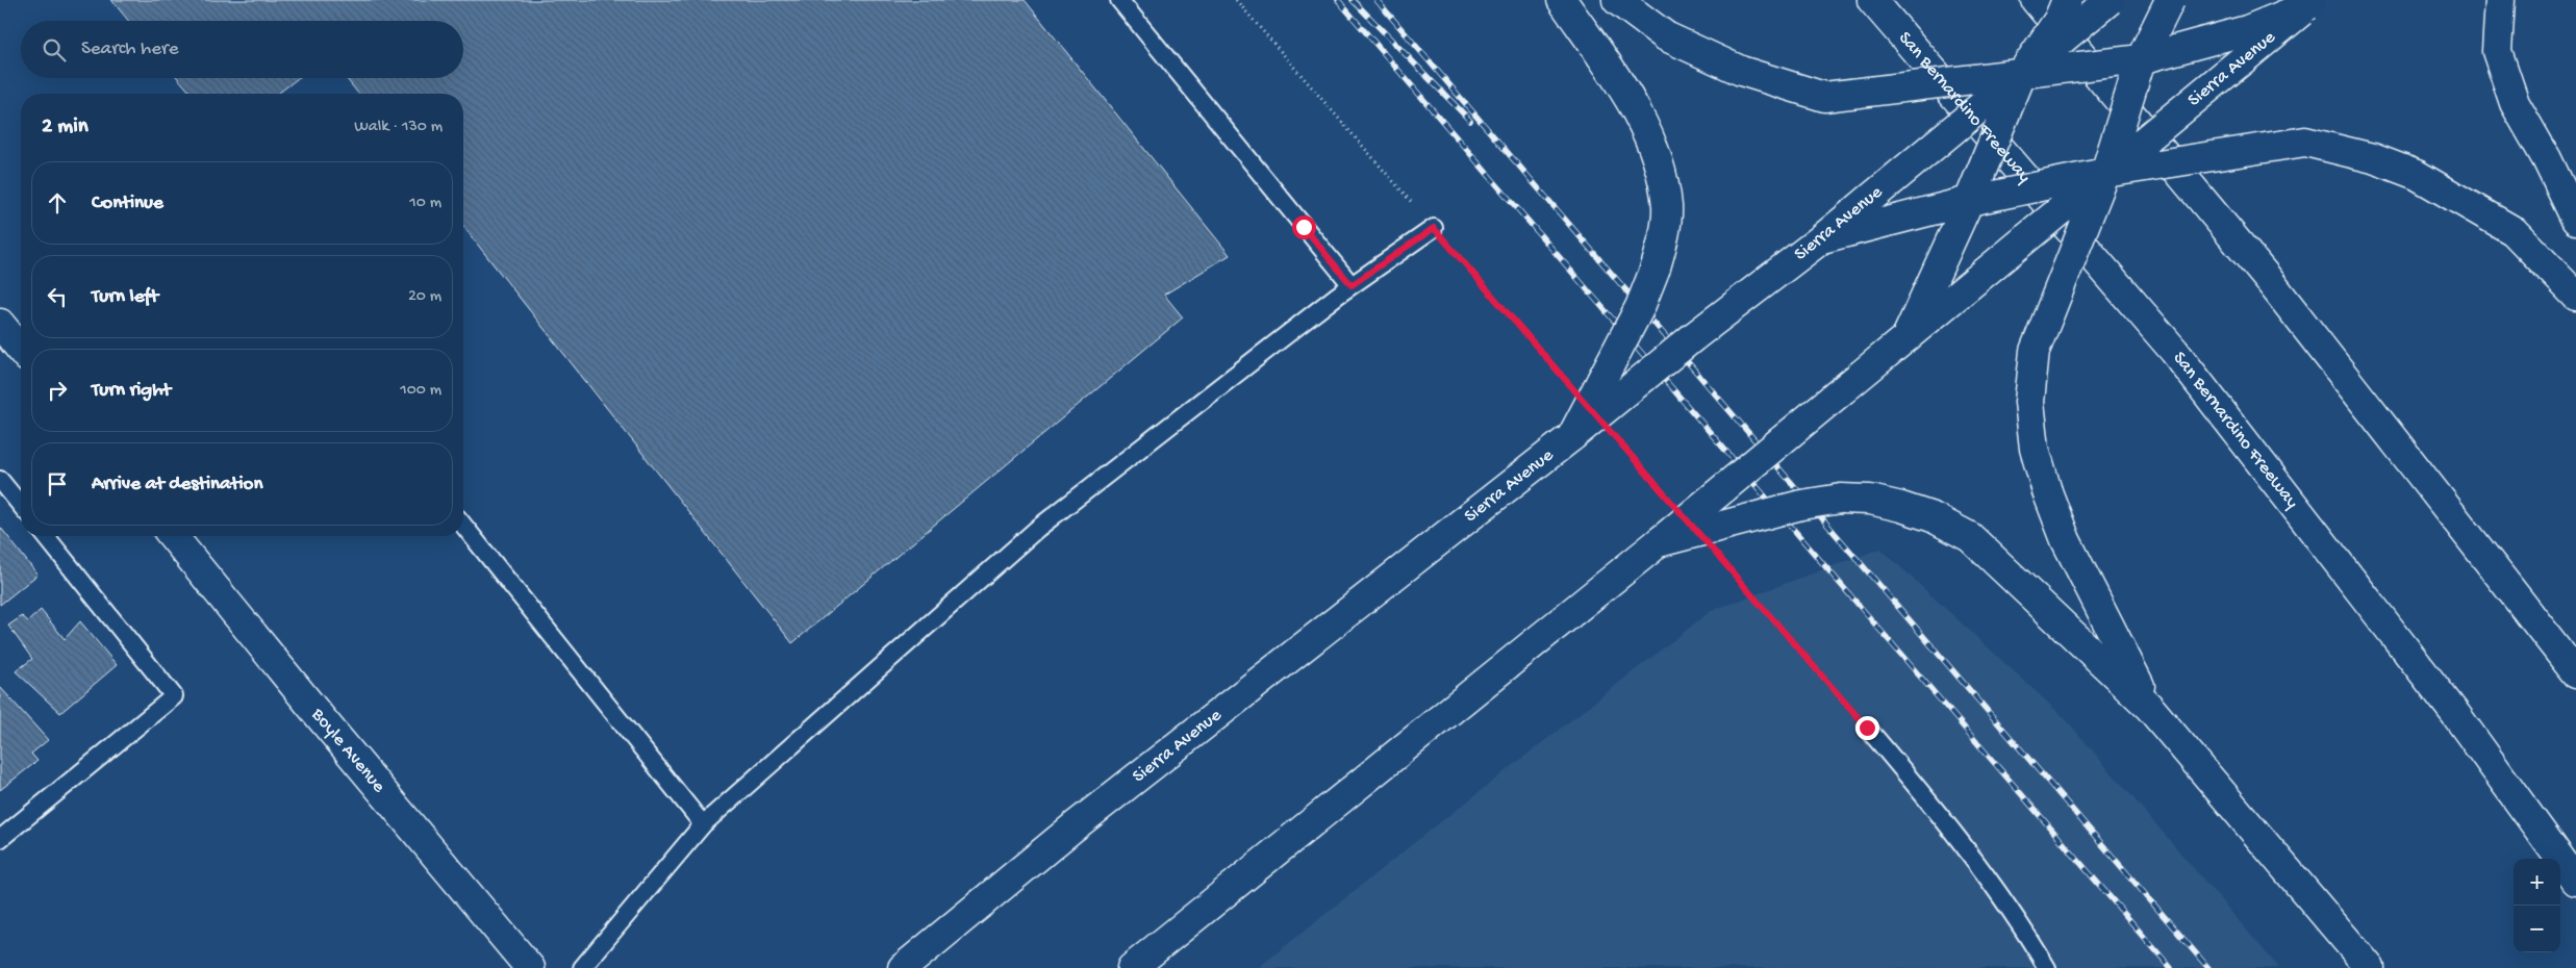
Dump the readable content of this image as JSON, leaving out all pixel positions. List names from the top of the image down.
{
  "streets": {
    "main road": ["Sierra Avenue", "San Bernardino Freeway", "Boyle Avenue"]
  },
  "page": {
    "search": "Search here",
    "heading": ["2 min", "Walk · 130 m"],
    "list": [
      ["Continue", "10 m"],
      ["Turn left", "20 m"],
      ["Turn right", "100 m"],
      "Arrive at destination"
    ],
    "map_buttons": ["+", "−"]
  }
}
